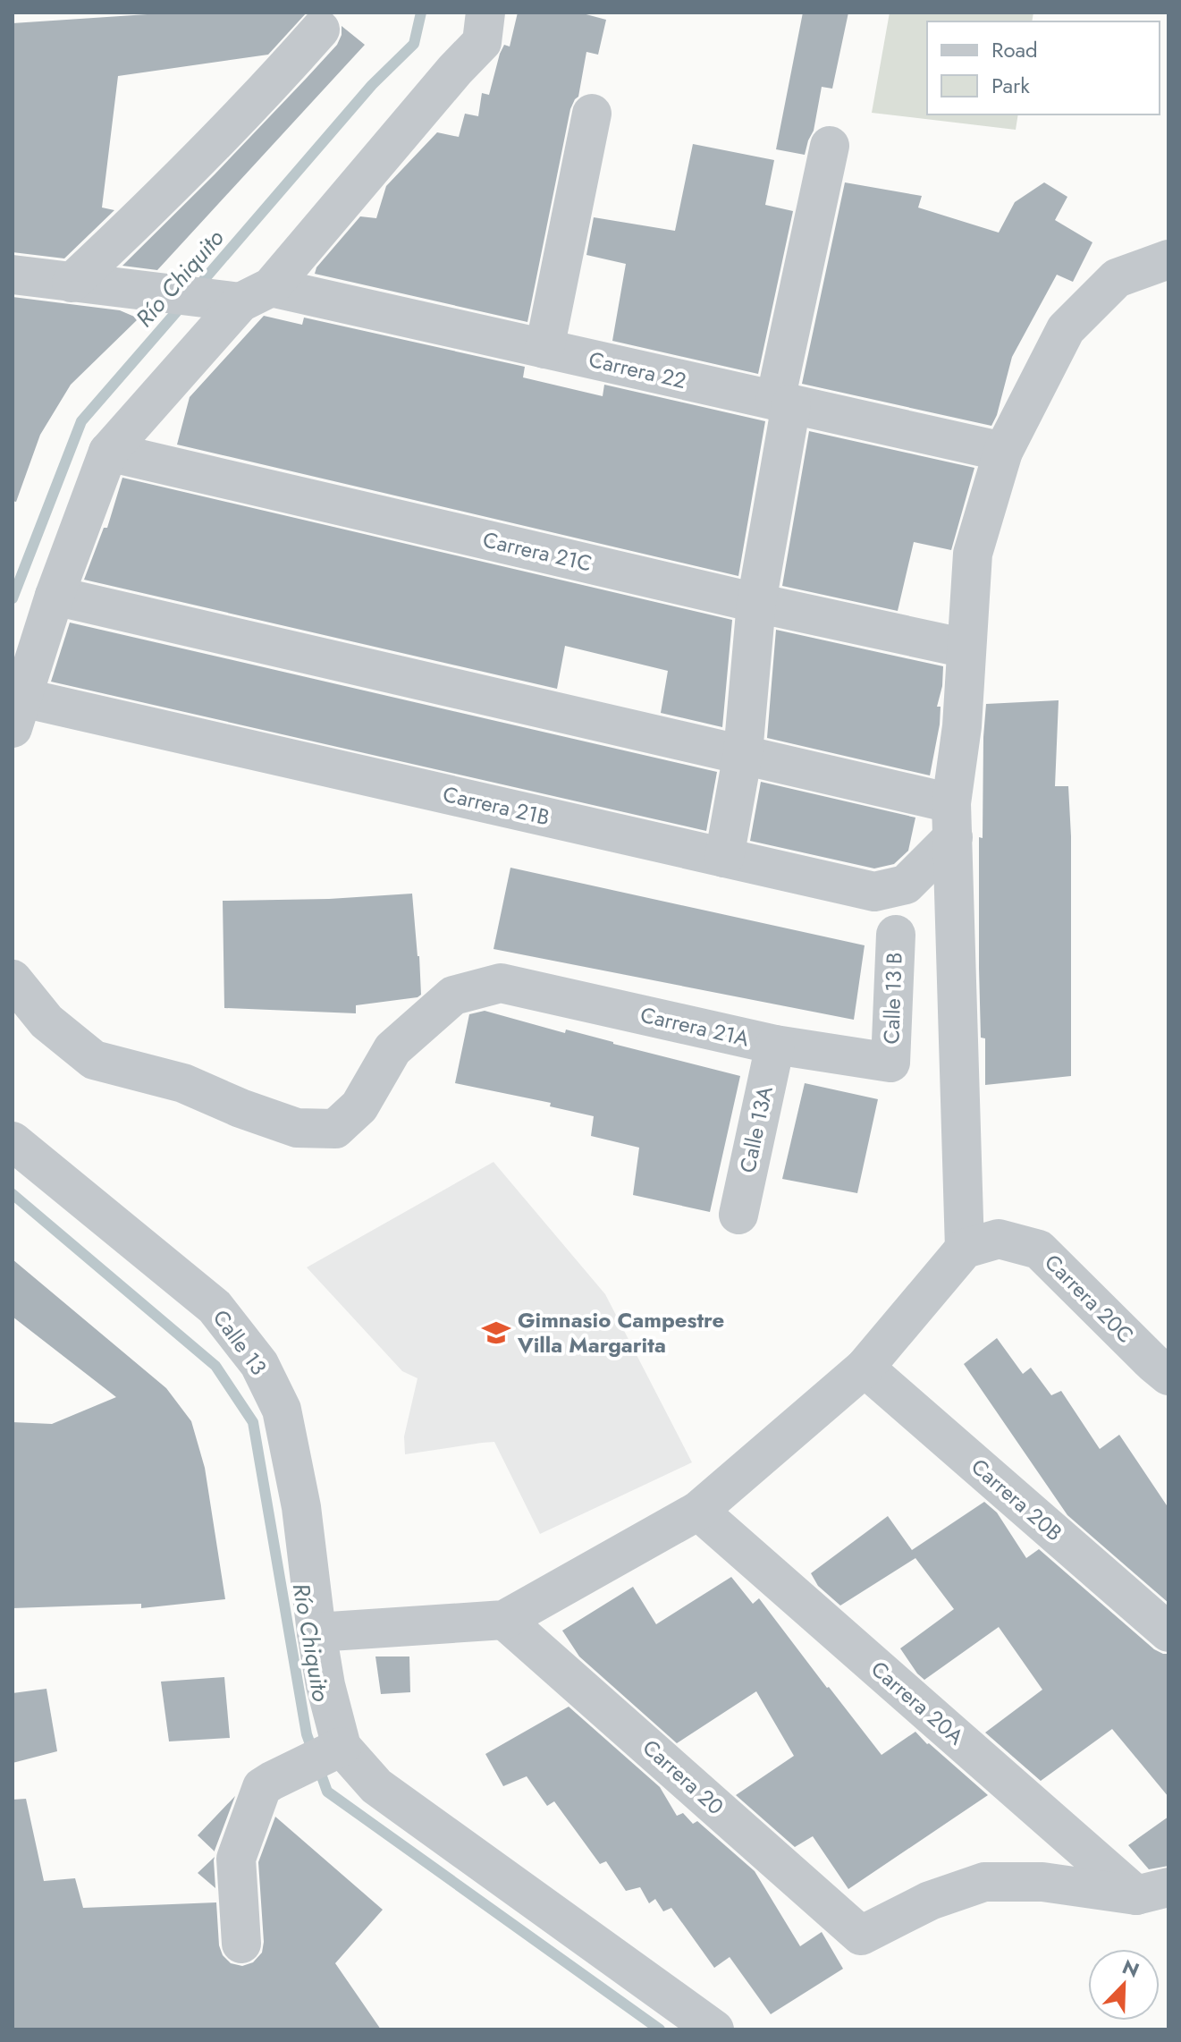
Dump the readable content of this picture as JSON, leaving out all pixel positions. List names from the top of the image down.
{
  "streets": {
    "street": [
      "Carrera 22",
      "Carrera 21C",
      "Carrera 21B",
      "Calle 13 B",
      "Carrera 21A",
      "Calle 13A",
      "Carrera 20C",
      "Calle 13",
      "Carrera 20B",
      "Carrera 20A",
      "Carrera 20"
    ]
  },
  "crossings": [
    ["Calle 13 B", "Carrera 21A"],
    ["Carrera 21A", "Calle 13A"],
    ["Carrera 20A", "Carrera 20"]
  ],
  "water": ["Río Chiquito"],
  "places": {
    "school or university": ["Gimnasio Campestre Villa Margarita"]
  },
  "legend": ["Road", "Park"],
  "north": "top right"
}
